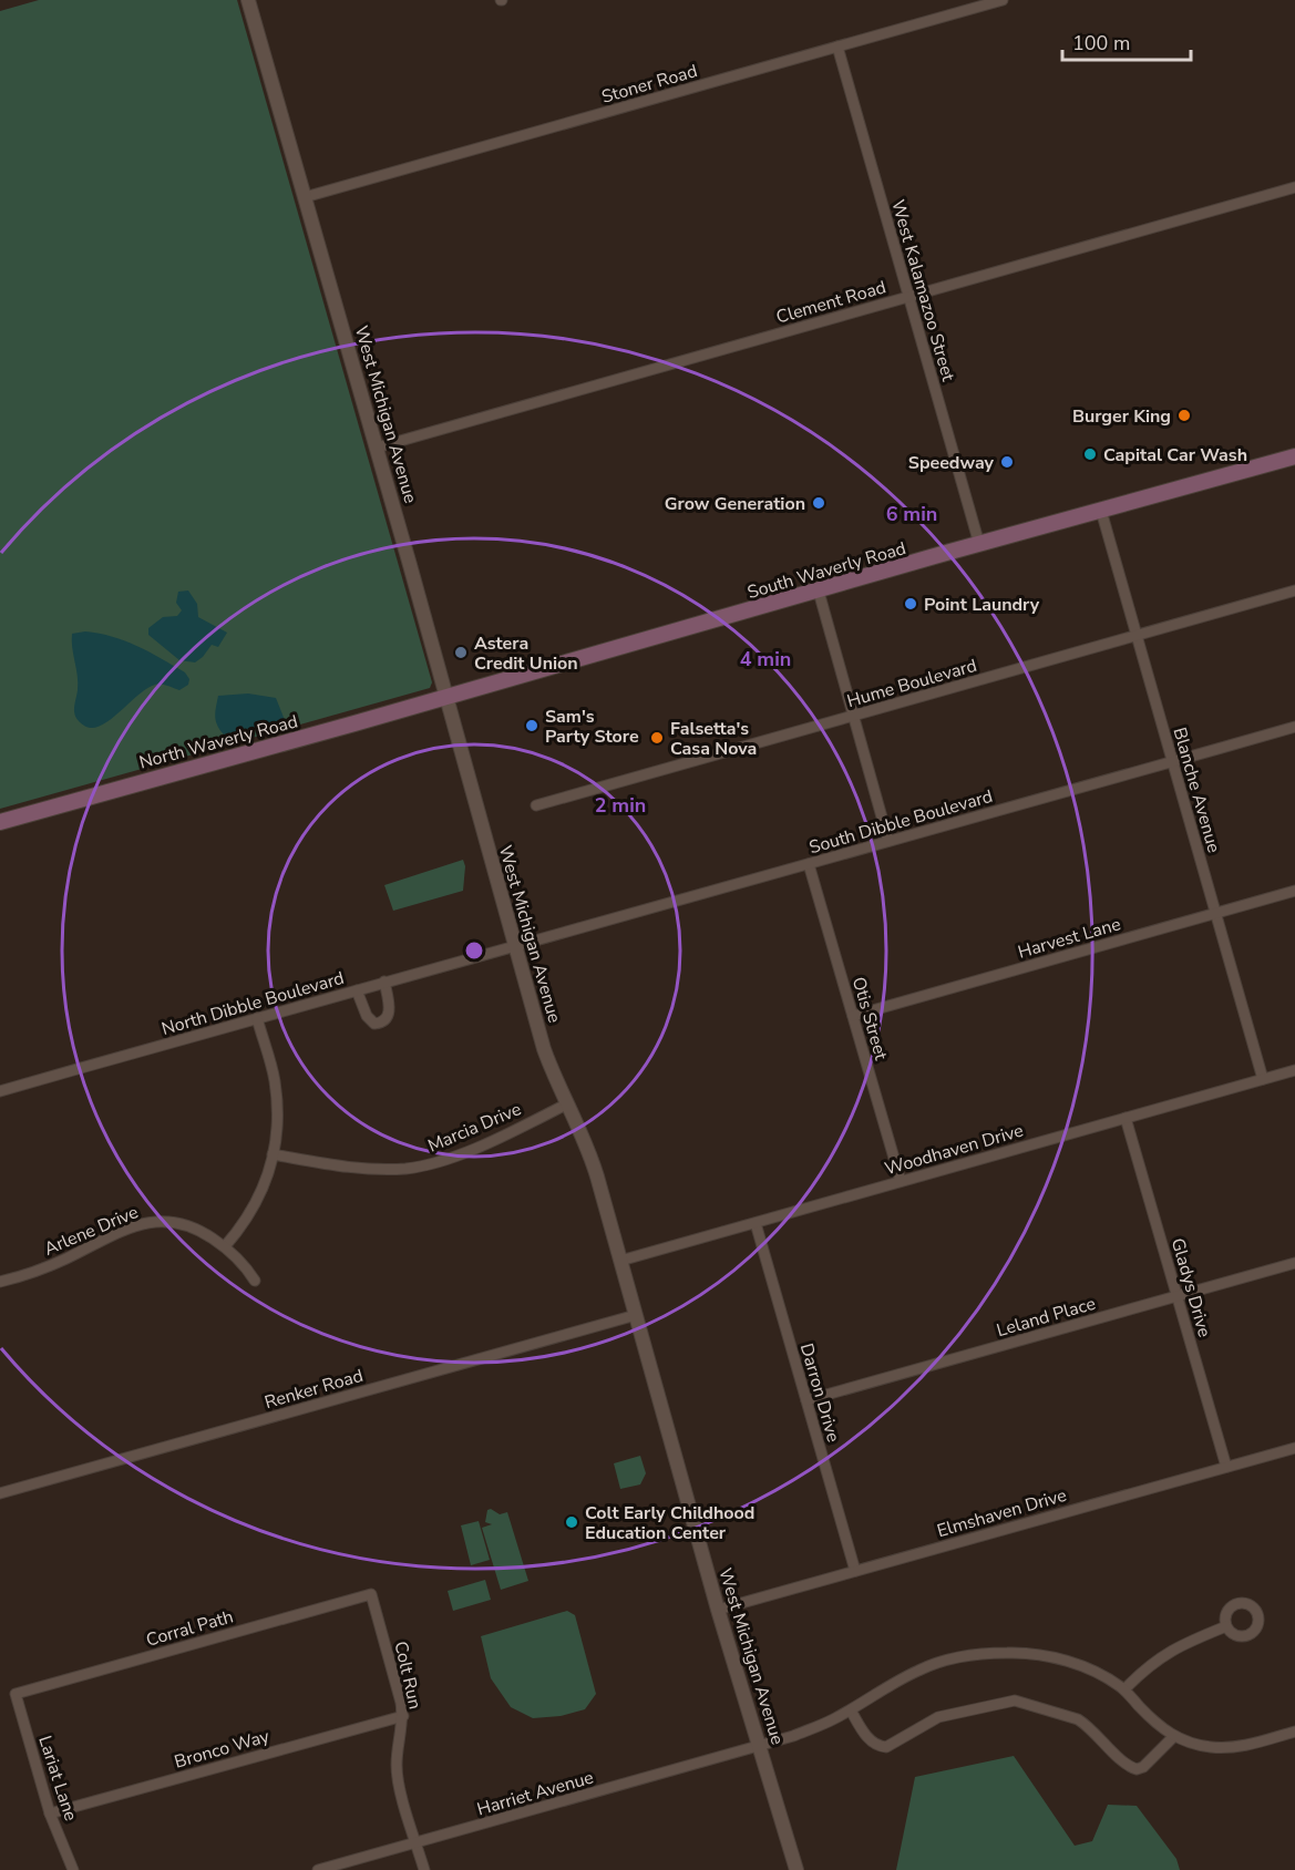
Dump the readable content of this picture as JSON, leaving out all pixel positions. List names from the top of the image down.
{
  "streets": {
    "main road": ["South Waverly Road", "North Waverly Road"],
    "street": [
      "Stoner Road",
      "West Kalamazoo Street",
      "Clement Road",
      "West Michigan Avenue",
      "Hume Boulevard",
      "Blanche Avenue",
      "South Dibble Boulevard",
      "Harvest Lane",
      "North Dibble Boulevard",
      "Otis Street",
      "Marcia Drive",
      "Woodhaven Drive",
      "Arlene Drive",
      "Gladys Drive",
      "Leland Place",
      "Renker Road",
      "Darron Drive",
      "Elmshaven Drive",
      "Corral Path",
      "Colt Run",
      "Bronco Way",
      "Lariat Lane",
      "Harriet Avenue"
    ]
  },
  "crossings": [
    ["Stoner Road", "West Kalamazoo Street"],
    ["Stoner Road", "West Michigan Avenue"],
    ["West Kalamazoo Street", "Clement Road"],
    ["West Kalamazoo Street", "South Waverly Road"],
    ["Clement Road", "West Michigan Avenue"],
    ["West Michigan Avenue", "South Waverly Road"],
    ["West Michigan Avenue", "North Waverly Road"],
    ["West Michigan Avenue", "South Dibble Boulevard"],
    ["West Michigan Avenue", "North Dibble Boulevard"],
    ["West Michigan Avenue", "Marcia Drive"],
    ["West Michigan Avenue", "Woodhaven Drive"],
    ["West Michigan Avenue", "Renker Road"],
    ["West Michigan Avenue", "Elmshaven Drive"],
    ["West Michigan Avenue", "Harriet Avenue"],
    ["South Waverly Road", "North Waverly Road"],
    ["South Waverly Road", "Blanche Avenue"],
    ["Hume Boulevard", "Blanche Avenue"],
    ["Blanche Avenue", "South Dibble Boulevard"],
    ["Blanche Avenue", "Harvest Lane"],
    ["Blanche Avenue", "Woodhaven Drive"],
    ["South Dibble Boulevard", "North Dibble Boulevard"],
    ["South Dibble Boulevard", "Otis Street"],
    ["Harvest Lane", "Otis Street"],
    ["Otis Street", "Woodhaven Drive"],
    ["Woodhaven Drive", "Gladys Drive"],
    ["Woodhaven Drive", "Darron Drive"],
    ["Gladys Drive", "Leland Place"],
    ["Gladys Drive", "Elmshaven Drive"],
    ["Leland Place", "Darron Drive"],
    ["Darron Drive", "Elmshaven Drive"],
    ["Corral Path", "Colt Run"],
    ["Corral Path", "Lariat Lane"],
    ["Colt Run", "Bronco Way"],
    ["Colt Run", "Harriet Avenue"],
    ["Bronco Way", "Lariat Lane"]
  ],
  "places": [
    "Burger King",
    "Capital Car Wash",
    "Speedway",
    "Grow Generation",
    "Point Laundry",
    "Astera Credit Union",
    "Sam's Party Store",
    "Falsetta's Casa Nova",
    "Colt Early Childhood Education Center"
  ],
  "scale_bar": "100 m",
  "rings": ["6 min", "4 min", "2 min"]
}
